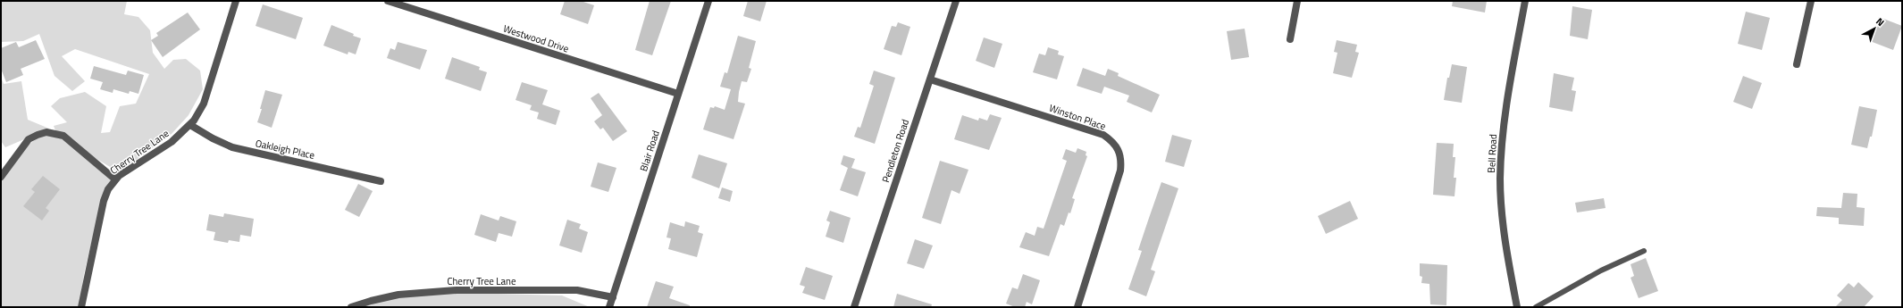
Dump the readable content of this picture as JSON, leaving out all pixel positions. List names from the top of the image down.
{
  "streets": {
    "street": [
      "Westwood Drive",
      "Winston Place",
      "Oakleigh Place",
      "Blair Road",
      "Pendleton Road",
      "Cherry Tree Lane",
      "Bell Road"
    ]
  },
  "crossings": [
    ["Westwood Drive", "Blair Road"],
    ["Winston Place", "Pendleton Road"],
    ["Oakleigh Place", "Cherry Tree Lane"],
    ["Blair Road", "Cherry Tree Lane"]
  ],
  "north": "top right"
}
